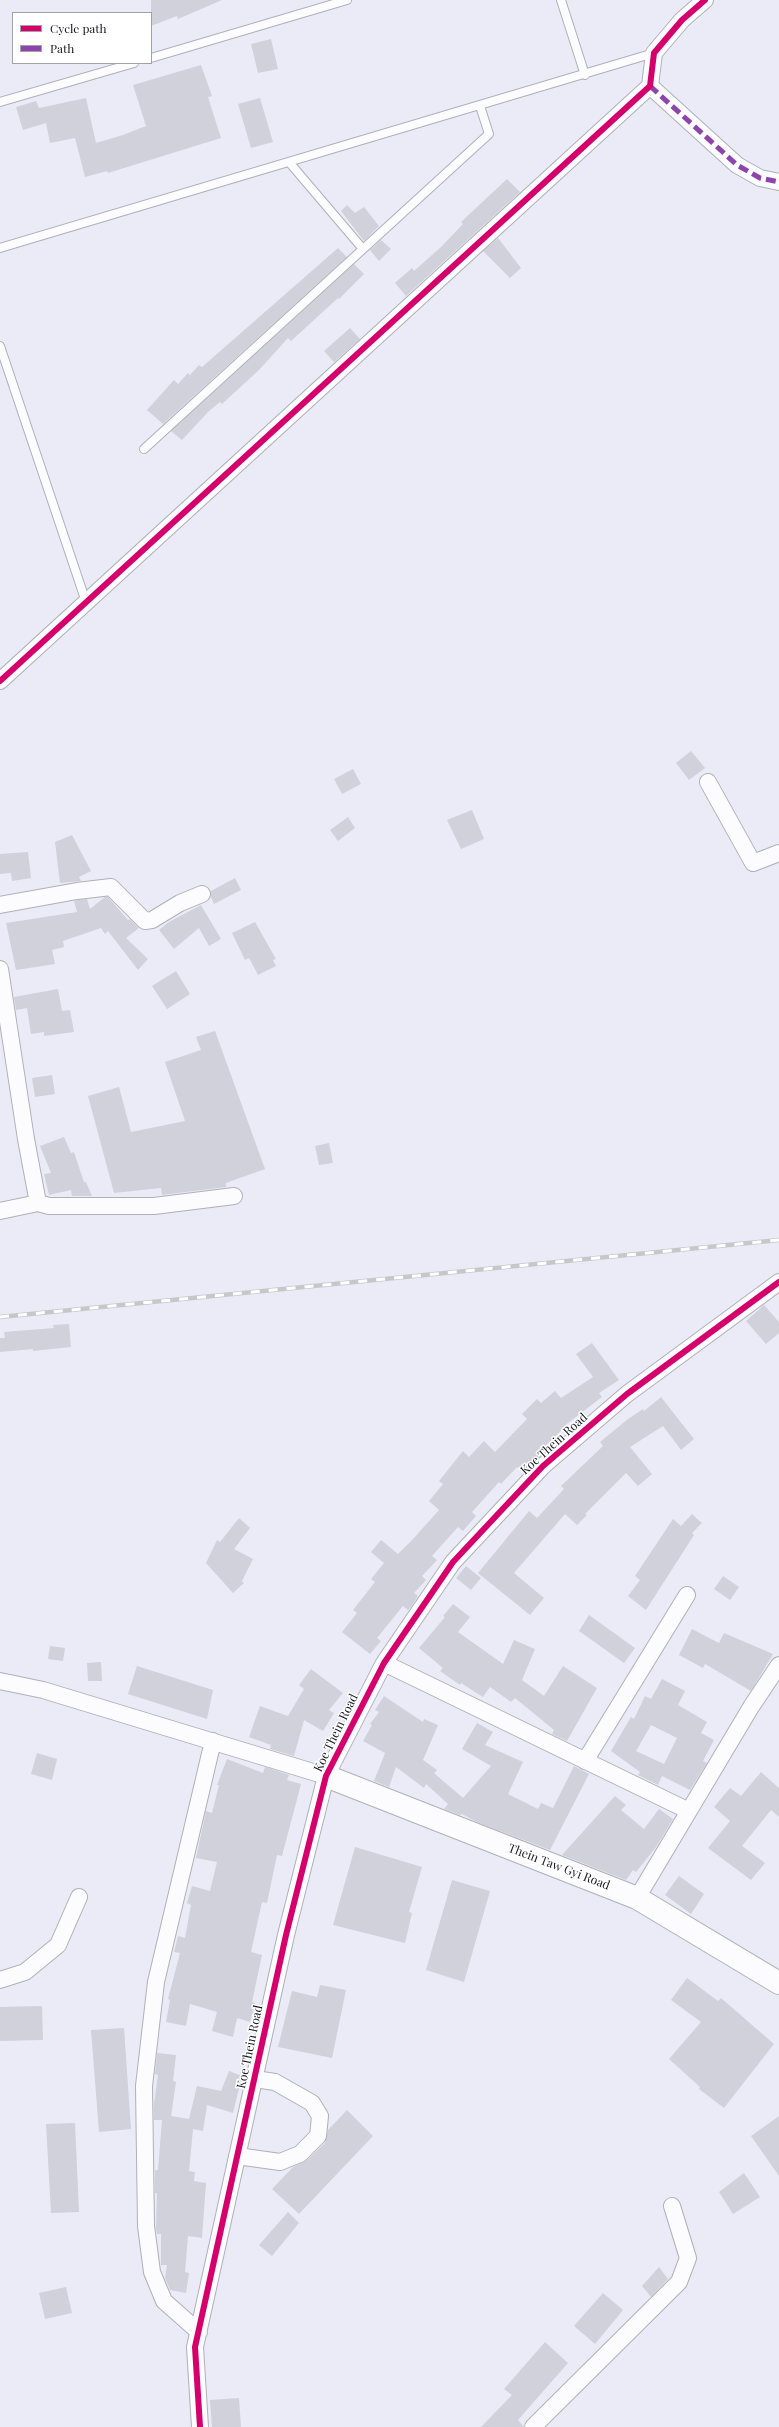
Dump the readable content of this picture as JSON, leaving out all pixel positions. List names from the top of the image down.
{
  "streets": {
    "street": ["Koe Thein Road", "Thein Taw Gyi Road"]
  },
  "crossings": [
    ["Koe Thein Road", "Thein Taw Gyi Road"]
  ],
  "legend": ["Cycle path", "Path"]
}
